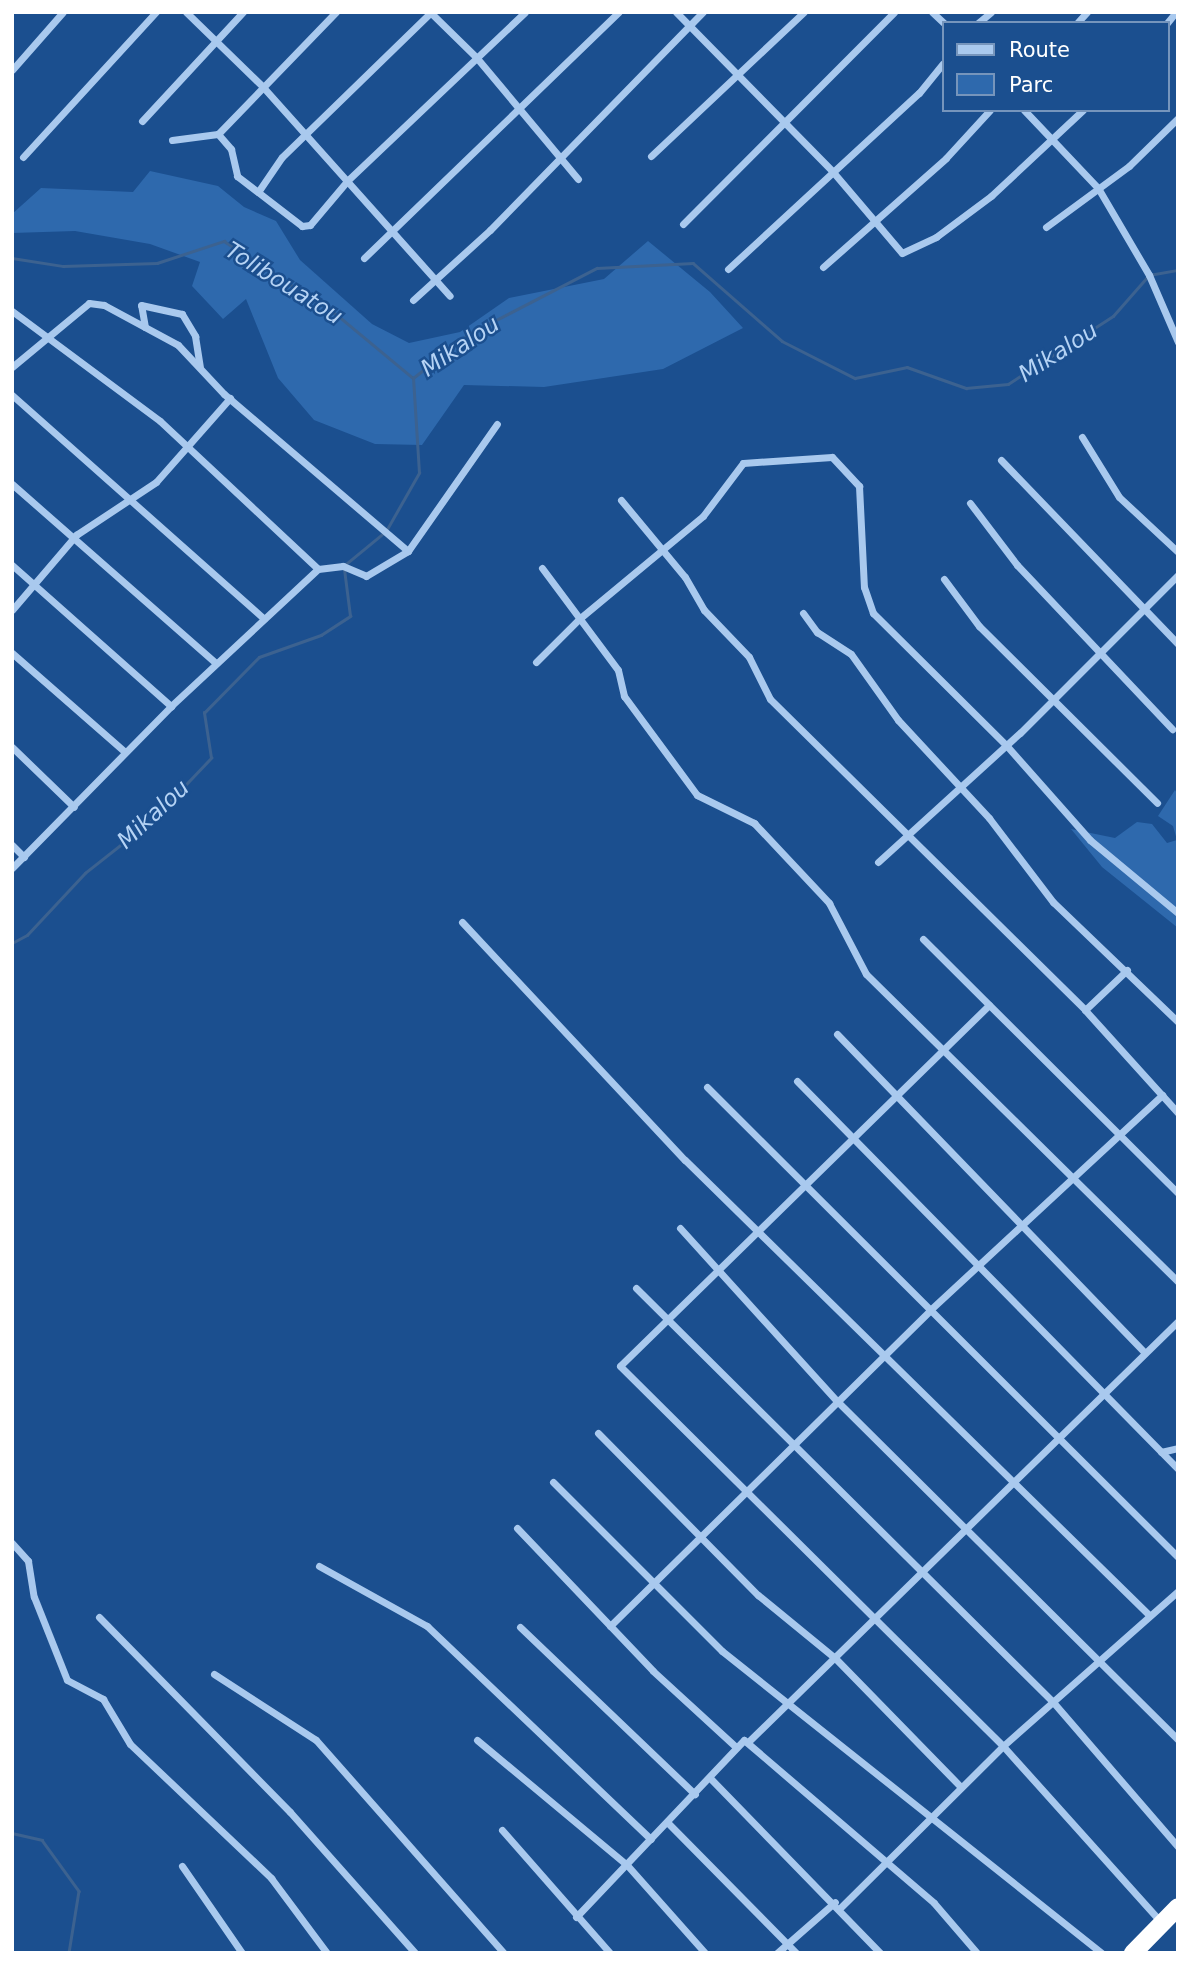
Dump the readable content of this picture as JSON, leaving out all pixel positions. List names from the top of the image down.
{
  "water": ["Tolibouatou", "Mikalou"],
  "legend": ["Route", "Parc"]
}
